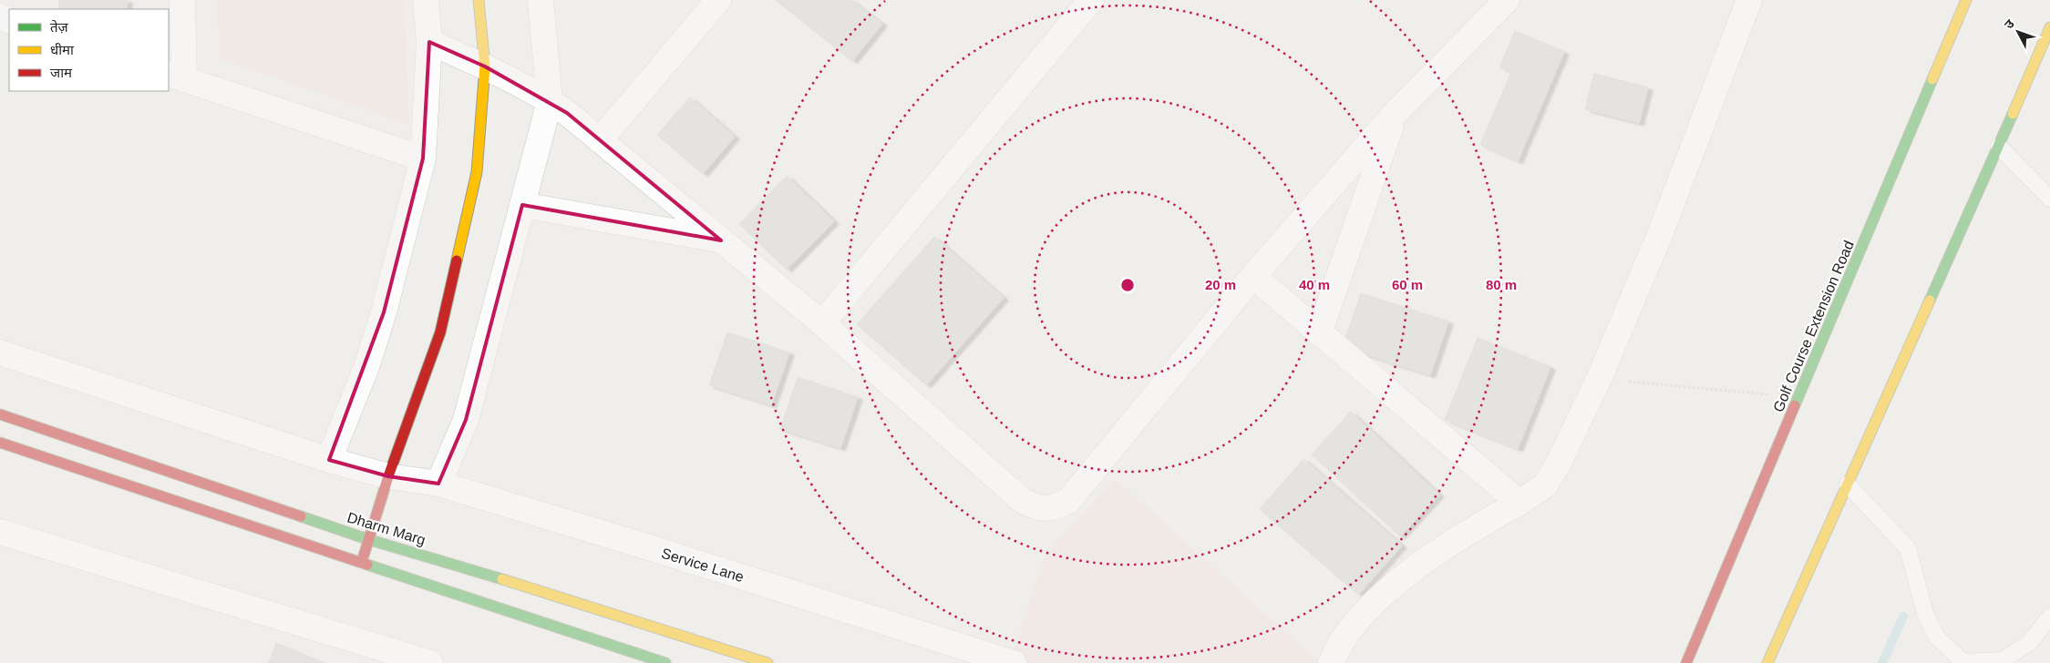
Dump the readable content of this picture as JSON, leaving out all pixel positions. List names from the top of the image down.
{
  "streets": {
    "main road": ["Golf Course Extension Road", "Dharm Marg"],
    "street": ["Service Lane"]
  },
  "legend": ["तेज़", "धीमा", "जाम"],
  "north": "top left",
  "rings": [
    "20 m",
    "40 m",
    "60 m",
    "80 m"
  ]
}
